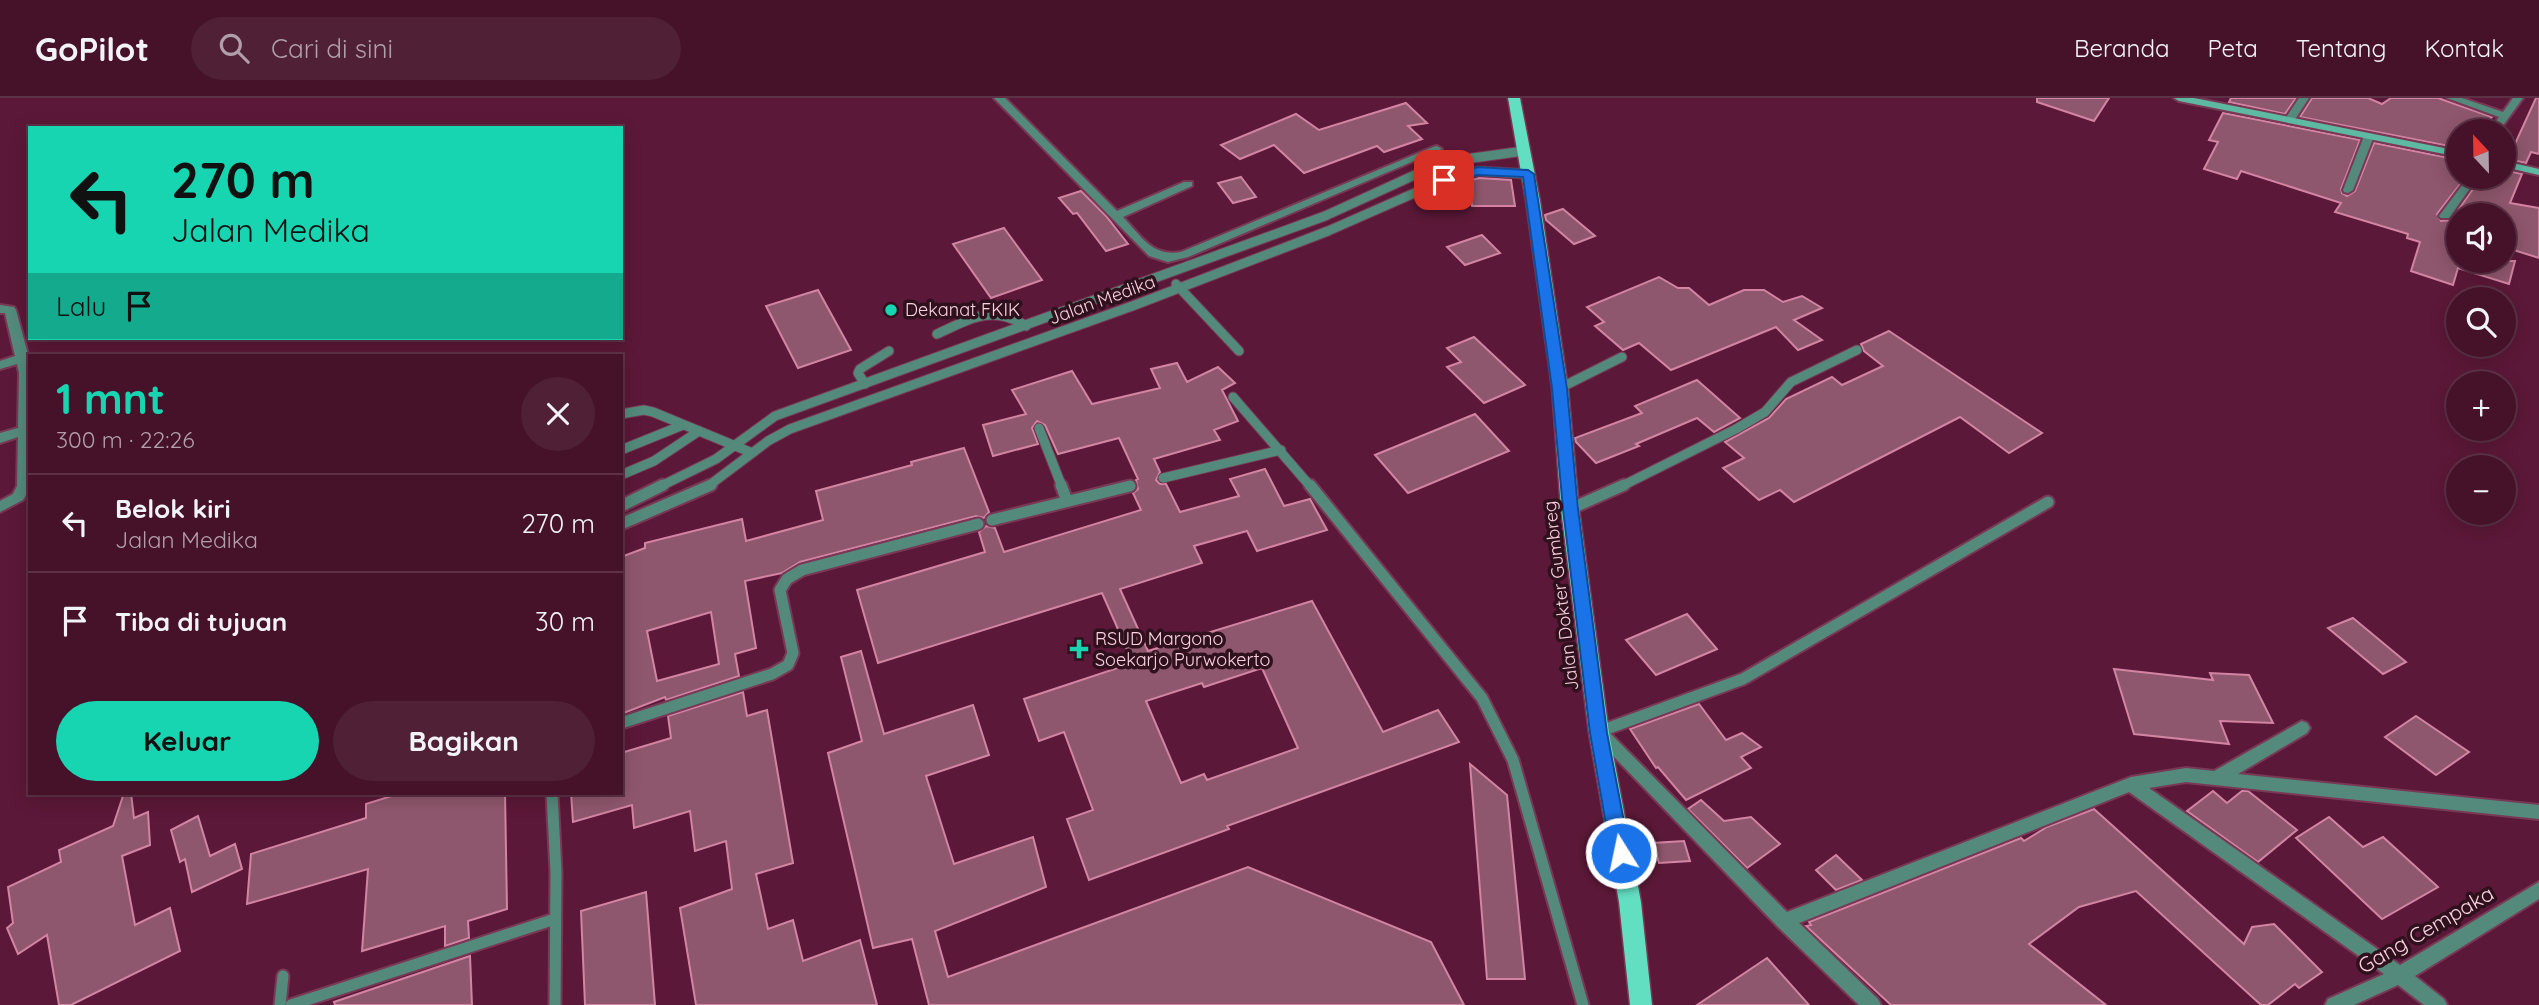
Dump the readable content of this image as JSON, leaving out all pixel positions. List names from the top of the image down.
{
  "streets": {
    "main road": ["Jalan Dokter Gumbreg"],
    "street": ["Gang Cempaka"],
    "lane": ["Jalan Medika"]
  },
  "crossings": [
    ["Jalan Medika", "Jalan Dokter Gumbreg"]
  ],
  "places": {
    "other": ["Dekanat FKIK"],
    "health": ["RSUD Margono Soekarjo Purwokerto"]
  },
  "north": "top",
  "page": {
    "header": "GoPilot",
    "search": "Cari di sini",
    "nav": [
      "Beranda",
      "Peta",
      "Tentang",
      "Kontak"
    ],
    "map_buttons": ["+", "−"],
    "turn": ["270 m", "Jalan Medika"],
    "then": "Lalu",
    "heading": ["1 mnt", "300 m · 22:26"],
    "list": [
      {
        "name": "Belok kiri",
        "note": "Jalan Medika",
        "value": "270 m"
      },
      {
        "name": "Tiba di tujuan",
        "value": "30 m"
      }
    ],
    "buttons": ["Keluar", "Bagikan"]
  }
}
